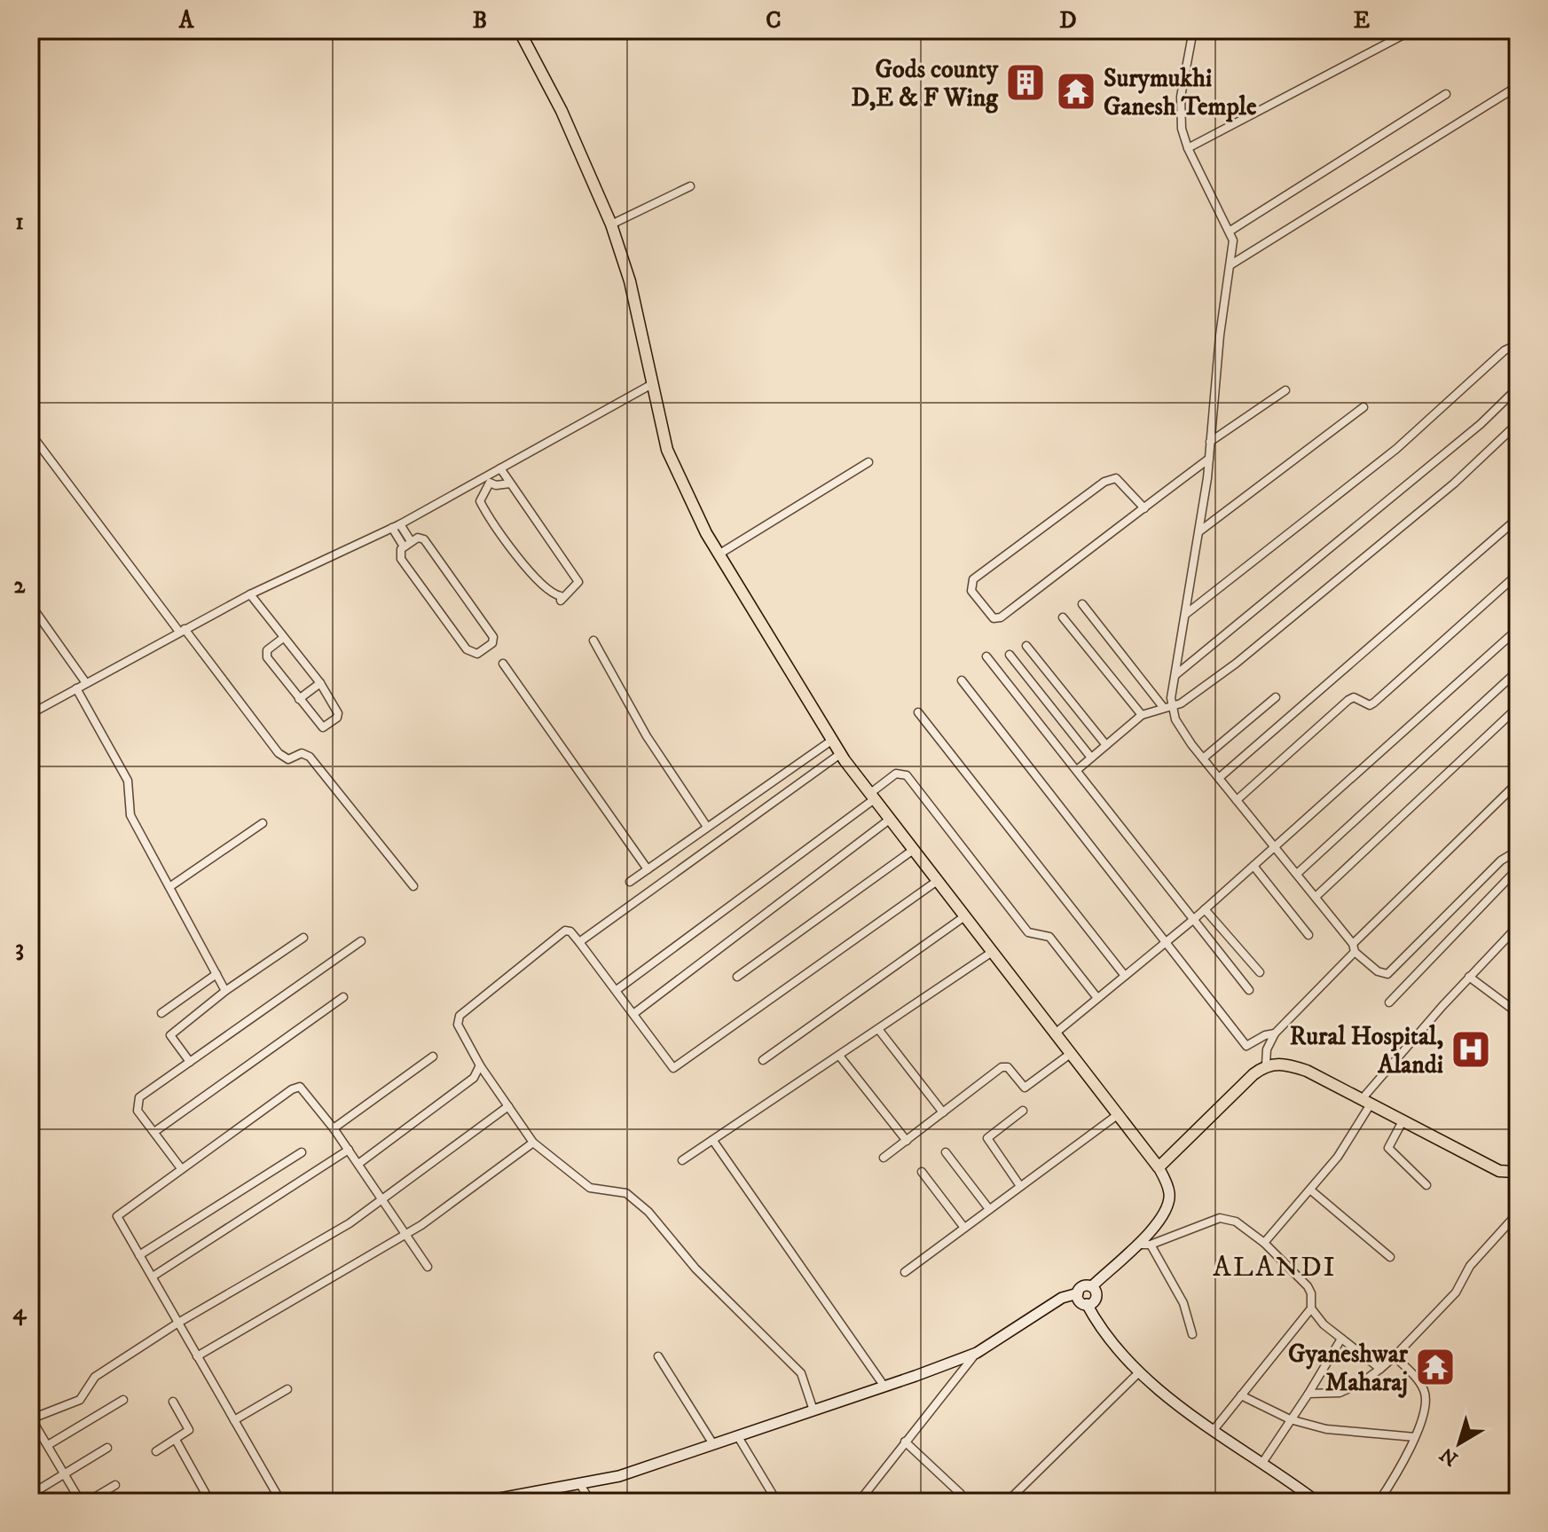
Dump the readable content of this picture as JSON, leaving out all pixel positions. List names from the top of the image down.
{
  "districts": ["ALANDI"],
  "places": {
    "building": ["Gods county D,E & F Wing"],
    "temple": ["Surymukhi Ganesh Temple", "Gyaneshwar Maharaj"],
    "hospital": ["Rural Hospital, Alandi"]
  },
  "north": "bottom left",
  "grid": {
    "columns": [
      "A",
      "B",
      "C",
      "D",
      "E"
    ],
    "rows": [
      "1",
      "2",
      "3",
      "4"
    ]
  }
}
